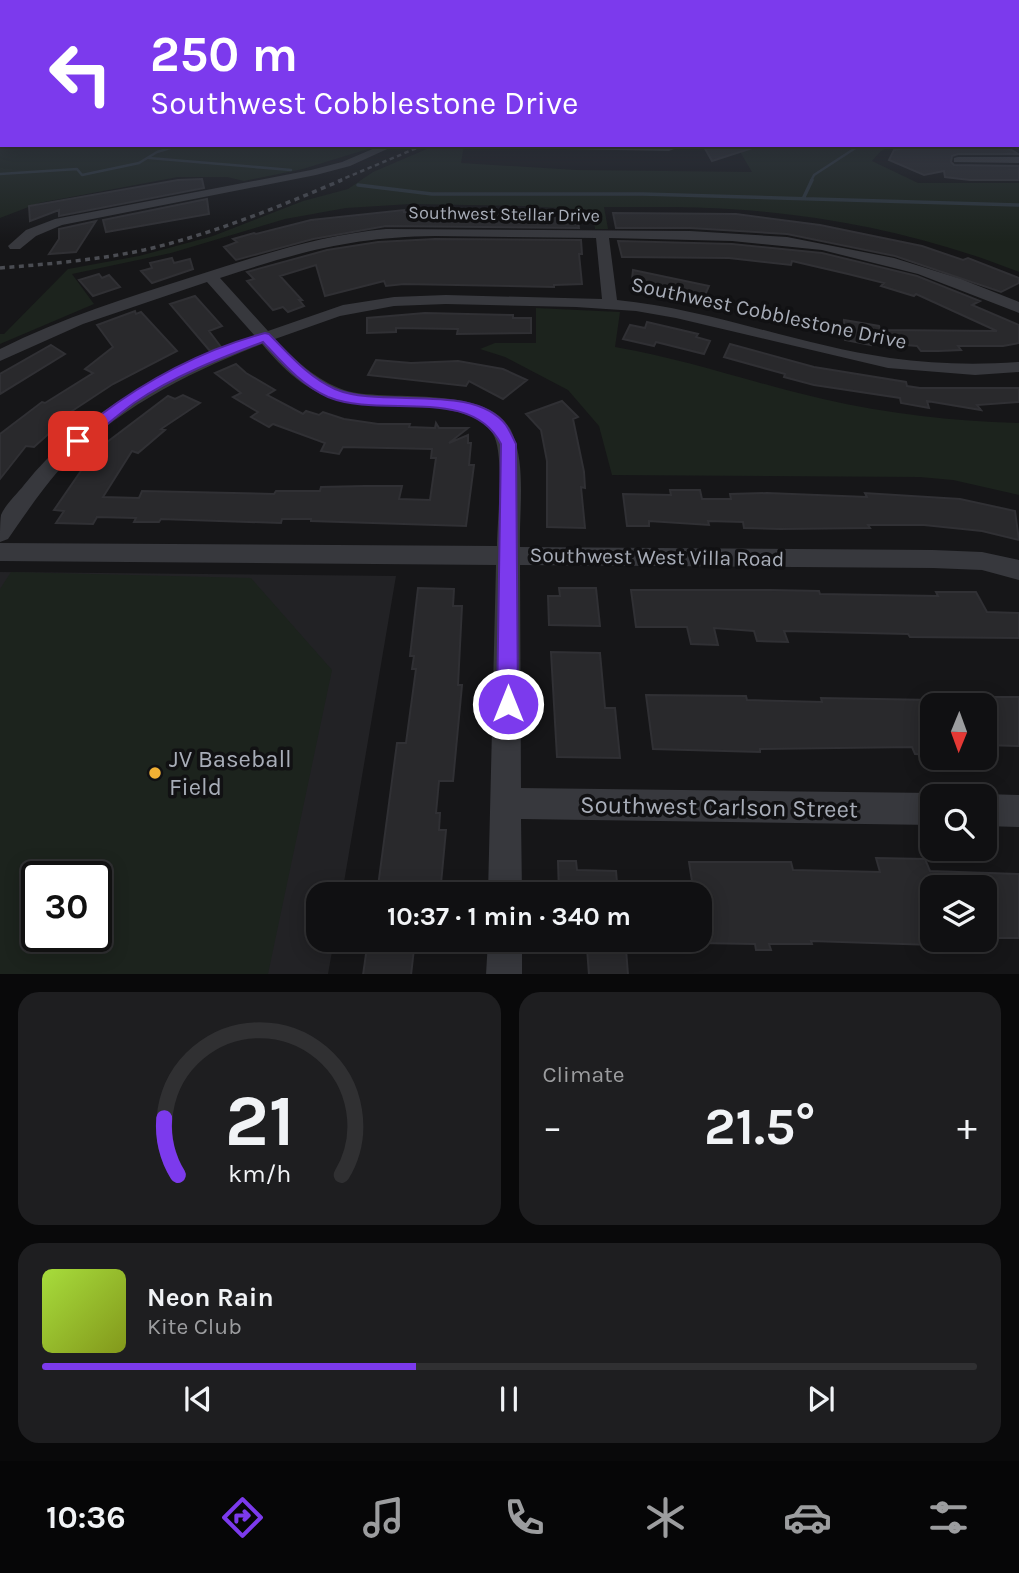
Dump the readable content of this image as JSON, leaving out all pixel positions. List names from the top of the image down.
{
  "streets": {
    "street": [
      "Southwest Stellar Drive",
      "Southwest Cobblestone Drive",
      "Southwest West Villa Road",
      "Southwest Carlson Street"
    ]
  },
  "places": ["JV Baseball Field"],
  "north": "bottom",
  "page": {
    "turn": ["250 m", "Southwest Cobblestone Drive"],
    "limit": "30",
    "trip": "10:37 · 1 min · 340 m",
    "tile": "Climate",
    "heat": ["−", "21.5°", "+"],
    "song": ["Neon Rain", "Kite Club"],
    "tabs": "10:36",
    "gauge": ["21", "km/h"]
  }
}
